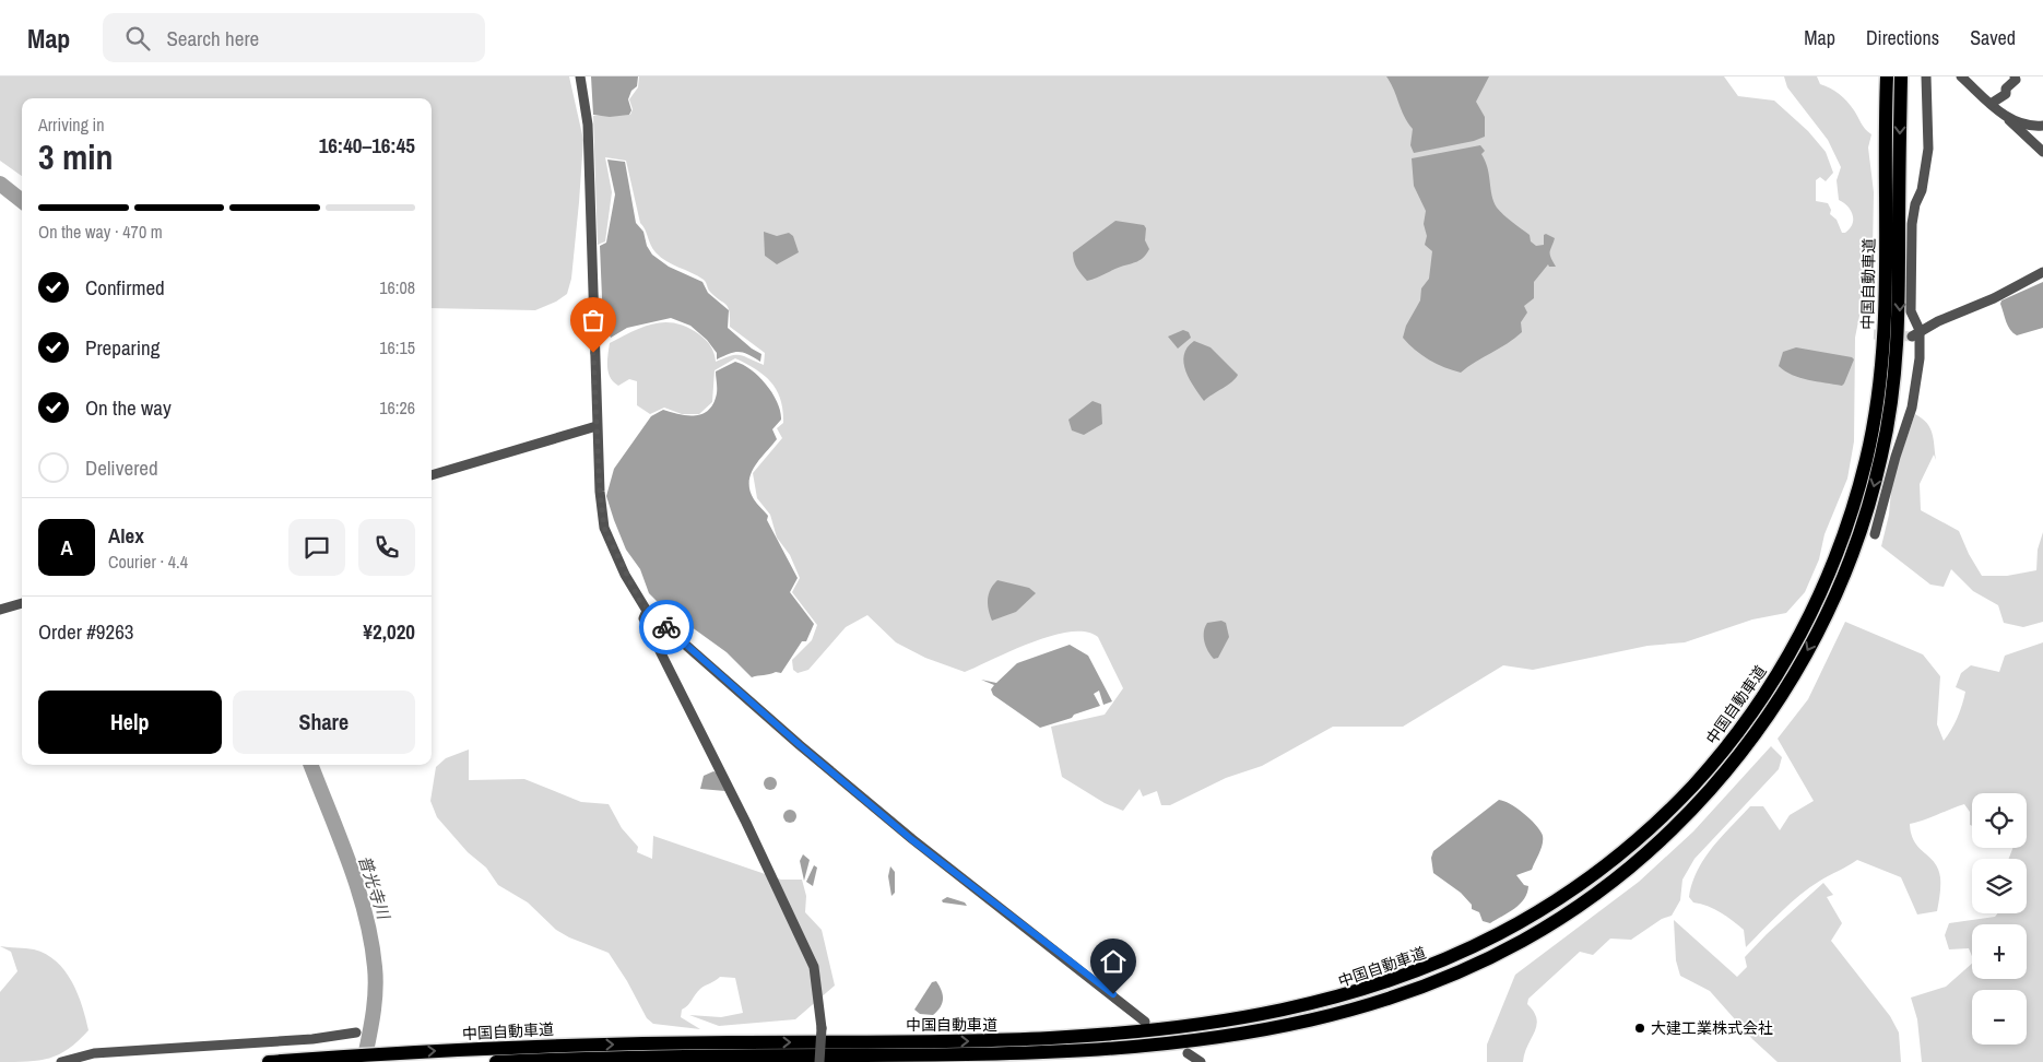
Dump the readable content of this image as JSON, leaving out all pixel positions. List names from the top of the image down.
{
  "streets": {
    "highway": ["中国自動車道"]
  },
  "water": ["普光寺川"],
  "places": ["大建工業株式会社"],
  "page": {
    "header": "Map",
    "search": "Search here",
    "nav": ["Map", "Directions", "Saved"],
    "heading": ["3 min", "Arriving in", "16:40–16:45"],
    "panel": [
      "Alex",
      "Courier · 4.4",
      "Order #9263",
      "¥2,020"
    ],
    "bar": "On the way · 470 m",
    "list": [
      ["Confirmed", "16:08"],
      ["Preparing", "16:15"],
      ["On the way", "16:26"],
      "Delivered"
    ],
    "round": "A",
    "buttons": ["Help", "Share"],
    "map_buttons": ["+", "−"]
  }
}
